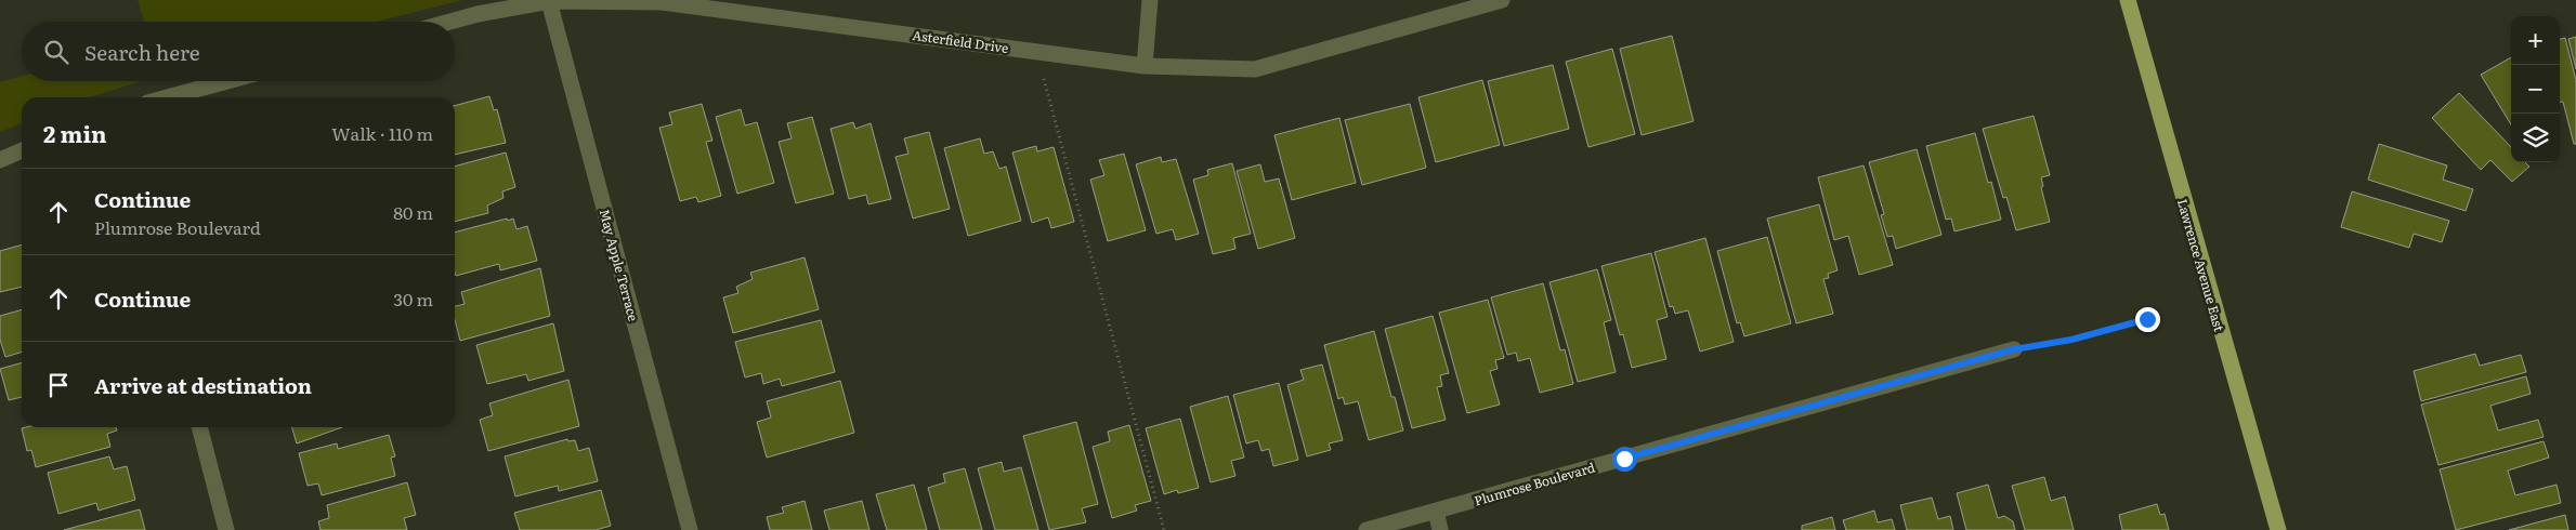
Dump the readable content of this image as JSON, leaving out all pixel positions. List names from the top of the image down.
{
  "streets": {
    "main road": ["Lawrence Avenue East"],
    "street": ["Asterfield Drive", "May Apple Terrace", "Plumrose Boulevard"]
  },
  "crossings": [
    ["Asterfield Drive", "May Apple Terrace"]
  ],
  "page": {
    "map_buttons": ["+", "−"],
    "search": "Search here",
    "heading": ["2 min", "Walk · 110 m"],
    "list": [
      ["Continue", "Plumrose Boulevard", "80 m"],
      ["Continue", "30 m"],
      "Arrive at destination"
    ]
  }
}
